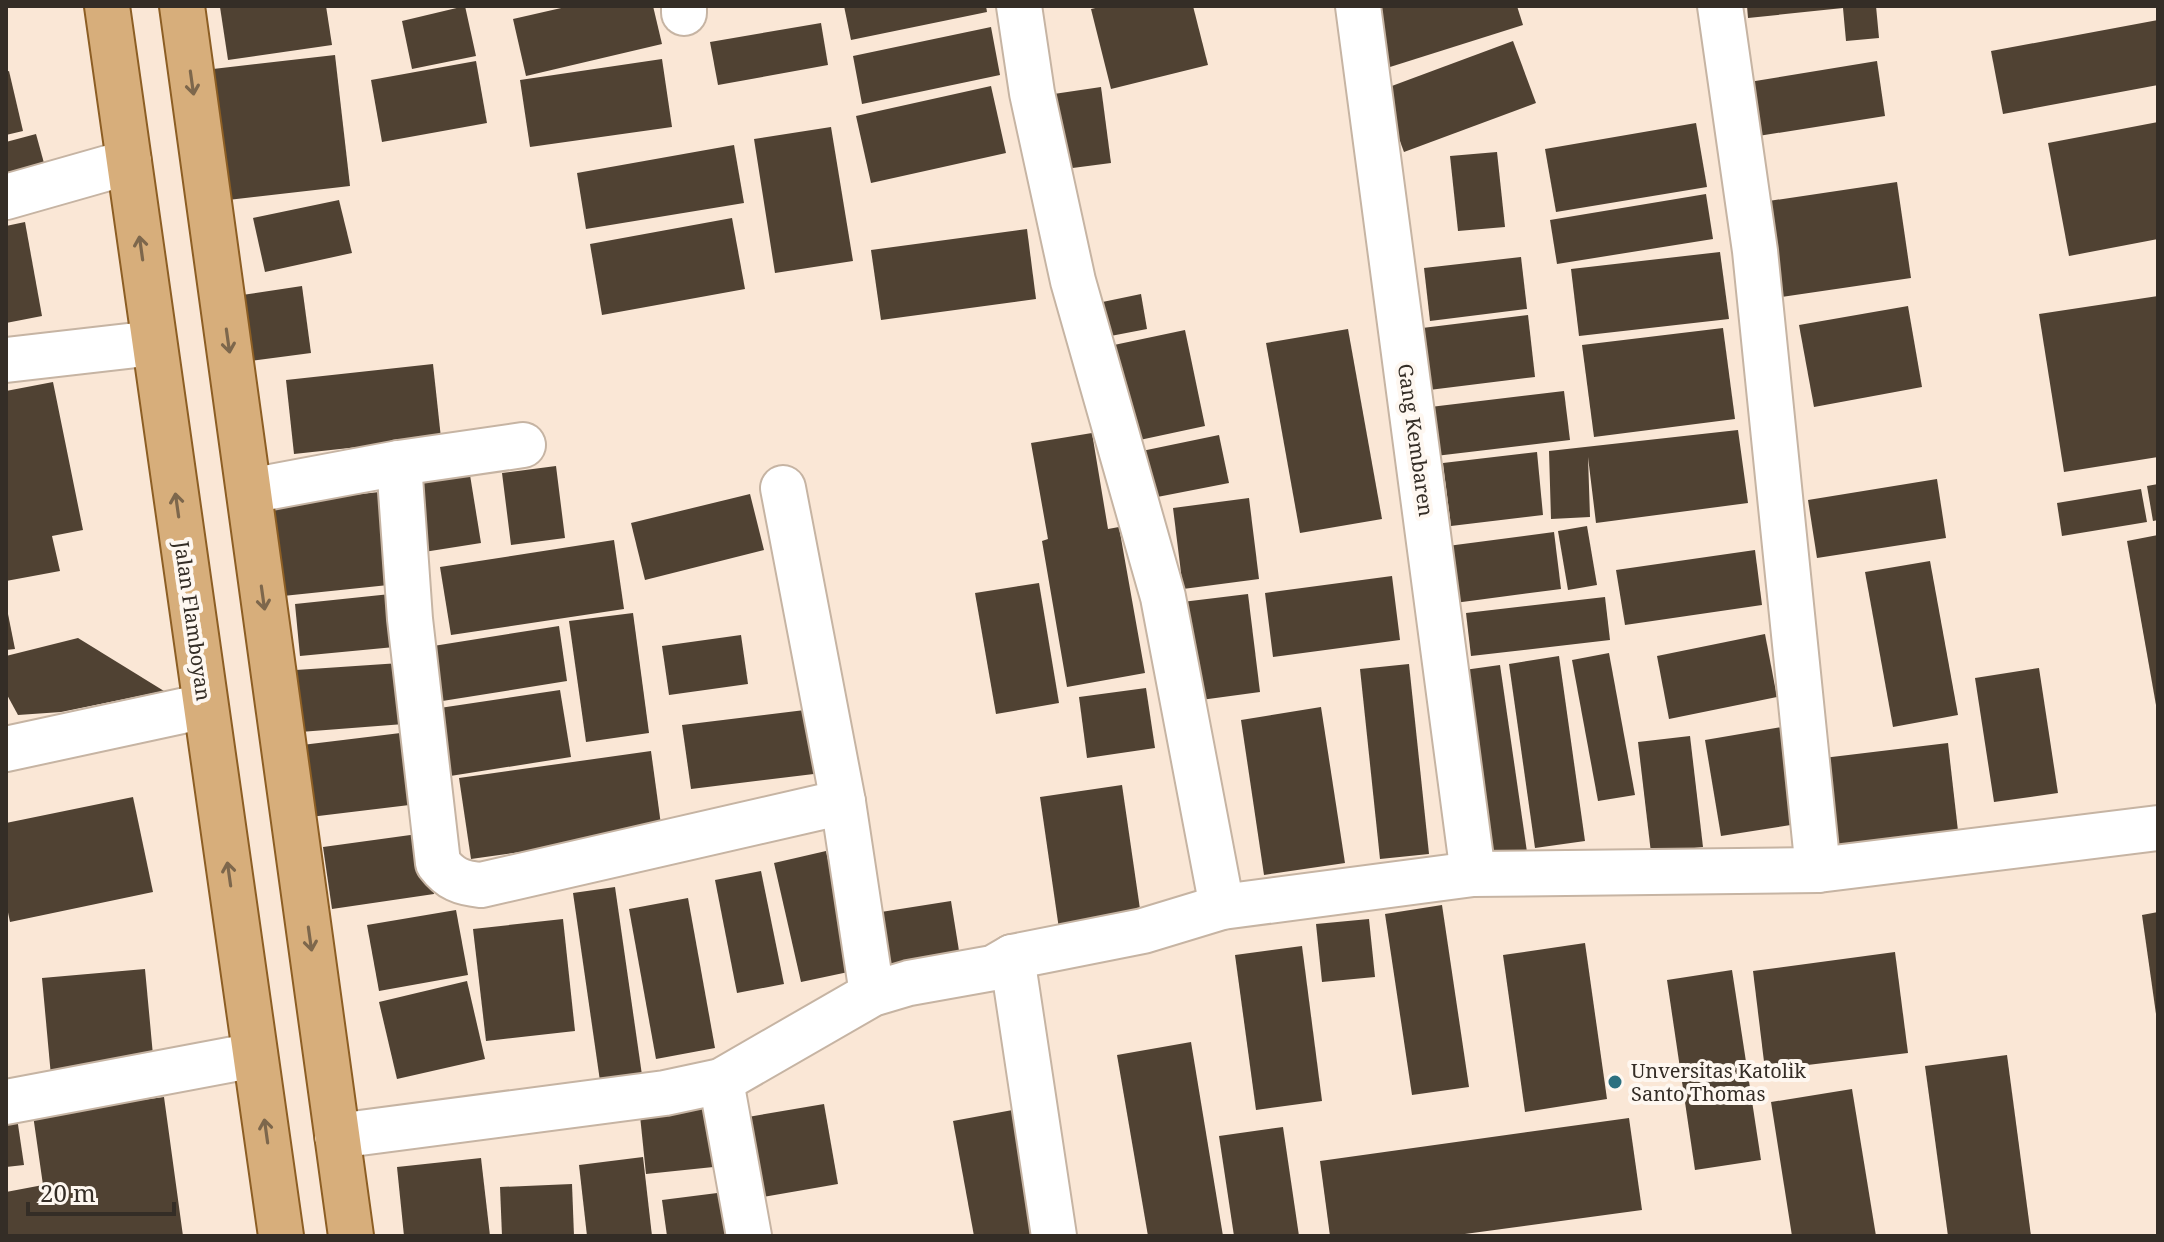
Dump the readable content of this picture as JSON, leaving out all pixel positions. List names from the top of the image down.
{
  "streets": {
    "main road": ["Jalan Flamboyan"],
    "street": ["Gang Kembaren"]
  },
  "places": ["Unversitas Katolik Santo Thomas"],
  "scale_bar": "20 m"
}
